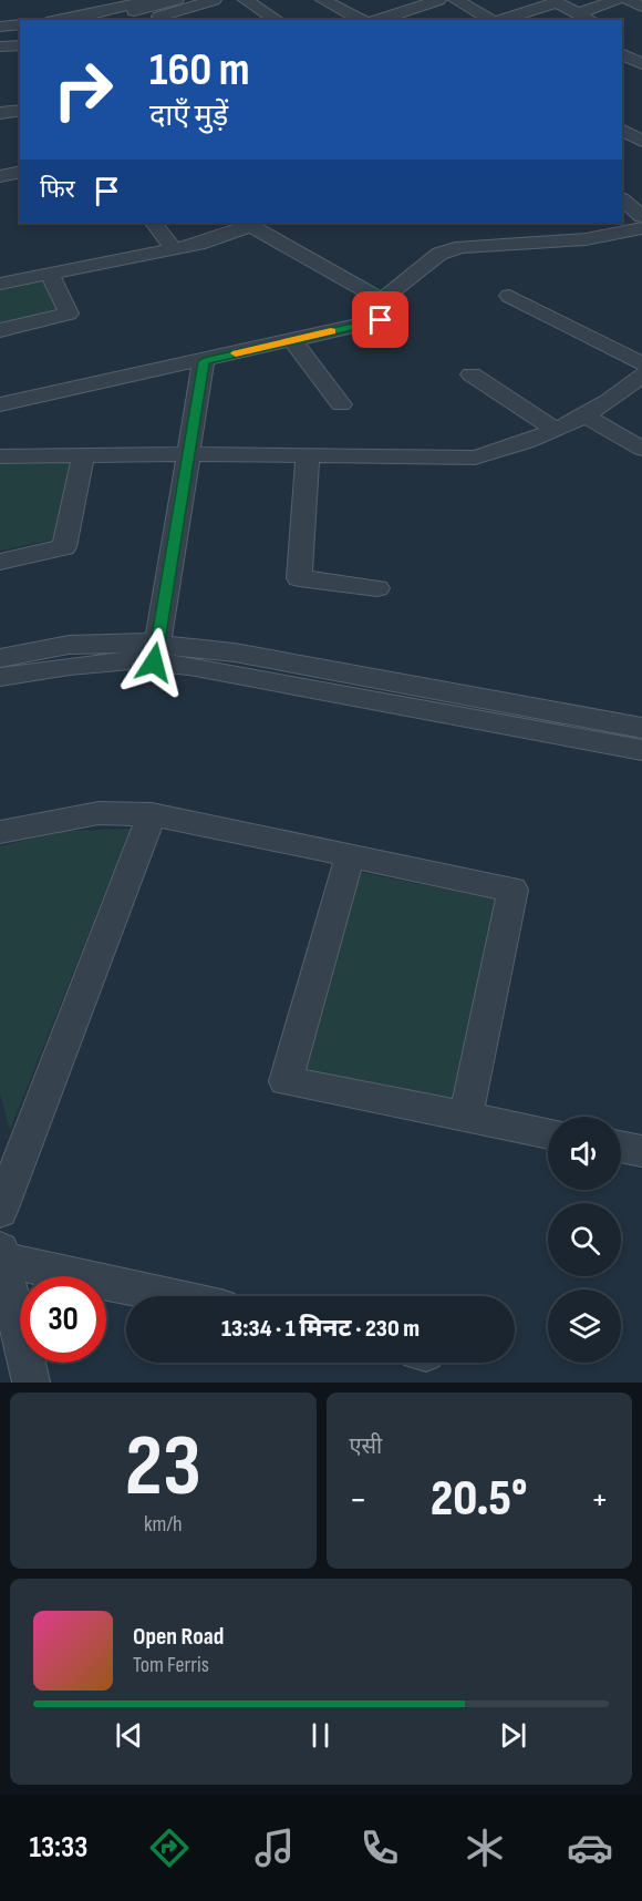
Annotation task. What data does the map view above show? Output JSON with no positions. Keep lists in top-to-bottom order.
{
  "page": {
    "turn": ["160 m", "दाएँ मुड़ें"],
    "then": "फिर",
    "limit": "30",
    "trip": "13:34 · 1 मिनट · 230 m",
    "tile": [
      ["23", "km/h"],
      "एसी"
    ],
    "heat": ["−", "20.5°", "+"],
    "song": ["Open Road", "Tom Ferris"],
    "tabs": "13:33"
  }
}
